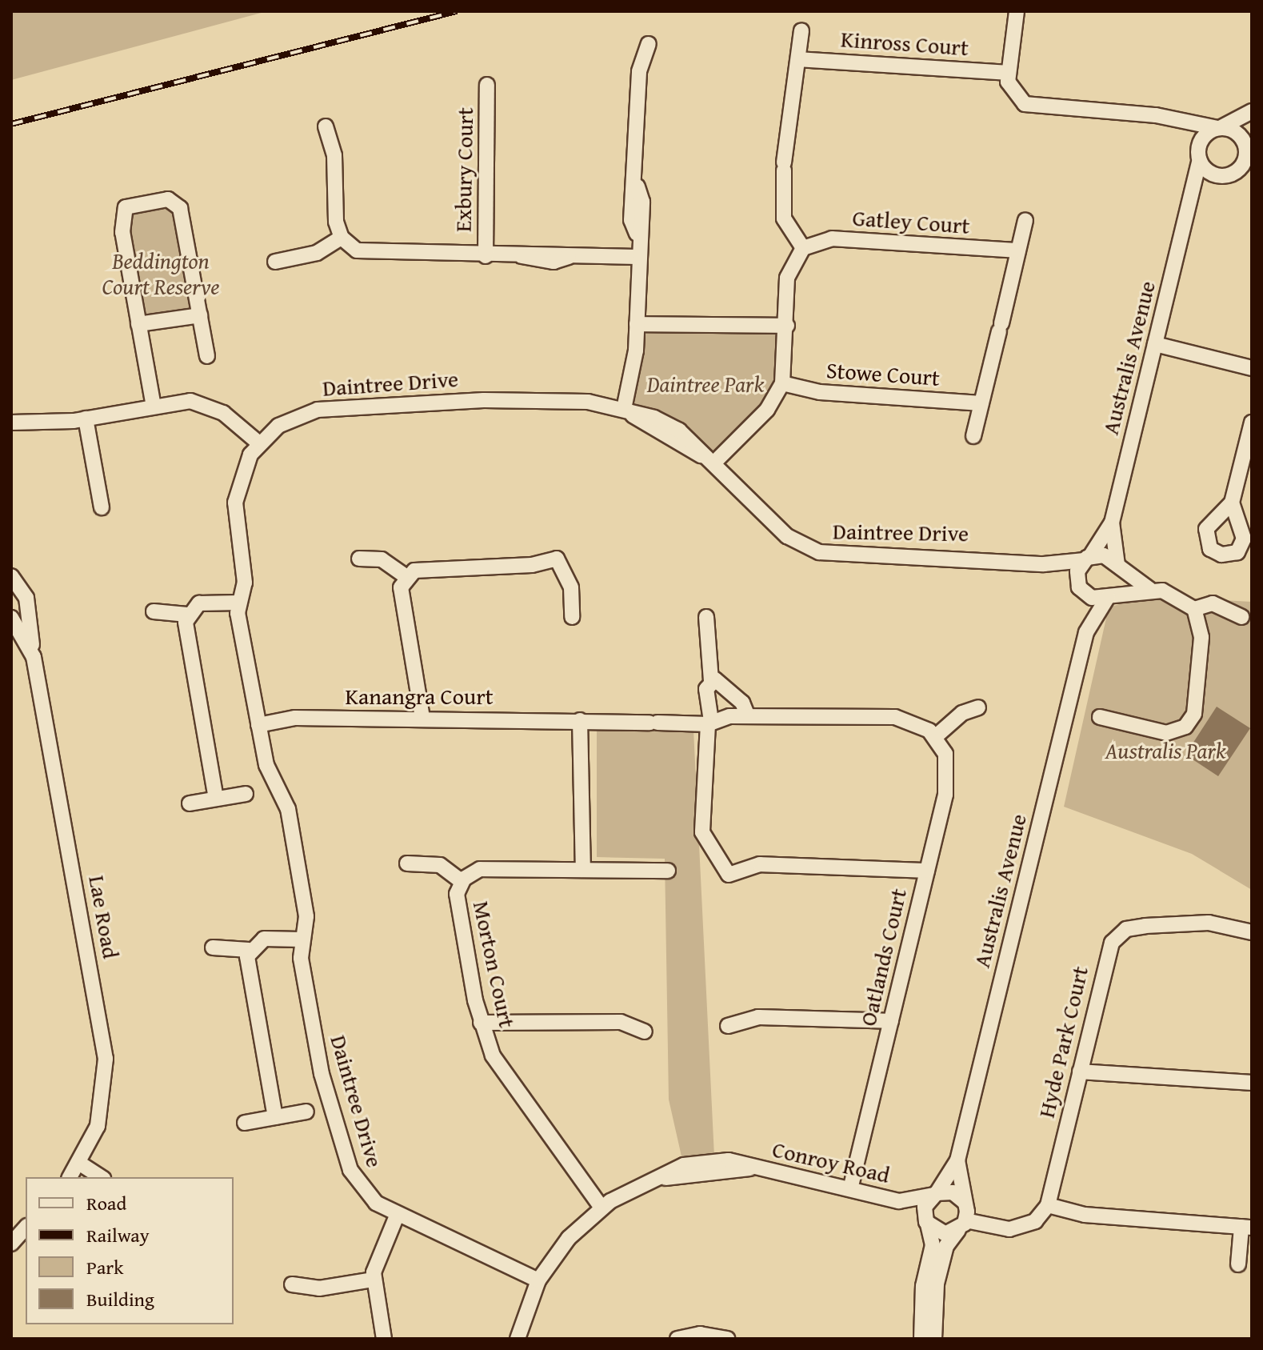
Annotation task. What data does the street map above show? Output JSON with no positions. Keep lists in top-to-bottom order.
{
  "streets": {
    "street": [
      "Kinross Court",
      "Exbury Court",
      "Gatley Court",
      "Australis Avenue",
      "Stowe Court",
      "Daintree Drive",
      "Kanangra Court",
      "Lae Road",
      "Oatlands Court",
      "Morton Court",
      "Hyde Park Court",
      "Conroy Road"
    ]
  },
  "crossings": [
    ["Australis Avenue", "Daintree Drive"],
    ["Australis Avenue", "Conroy Road"],
    ["Daintree Drive", "Kanangra Court"],
    ["Daintree Drive", "Conroy Road"],
    ["Oatlands Court", "Conroy Road"],
    ["Morton Court", "Conroy Road"]
  ],
  "parks": ["Beddington Court Reserve", "Daintree Park", "Australis Park"],
  "legend": [
    "Road",
    "Railway",
    "Park",
    "Building"
  ]
}
